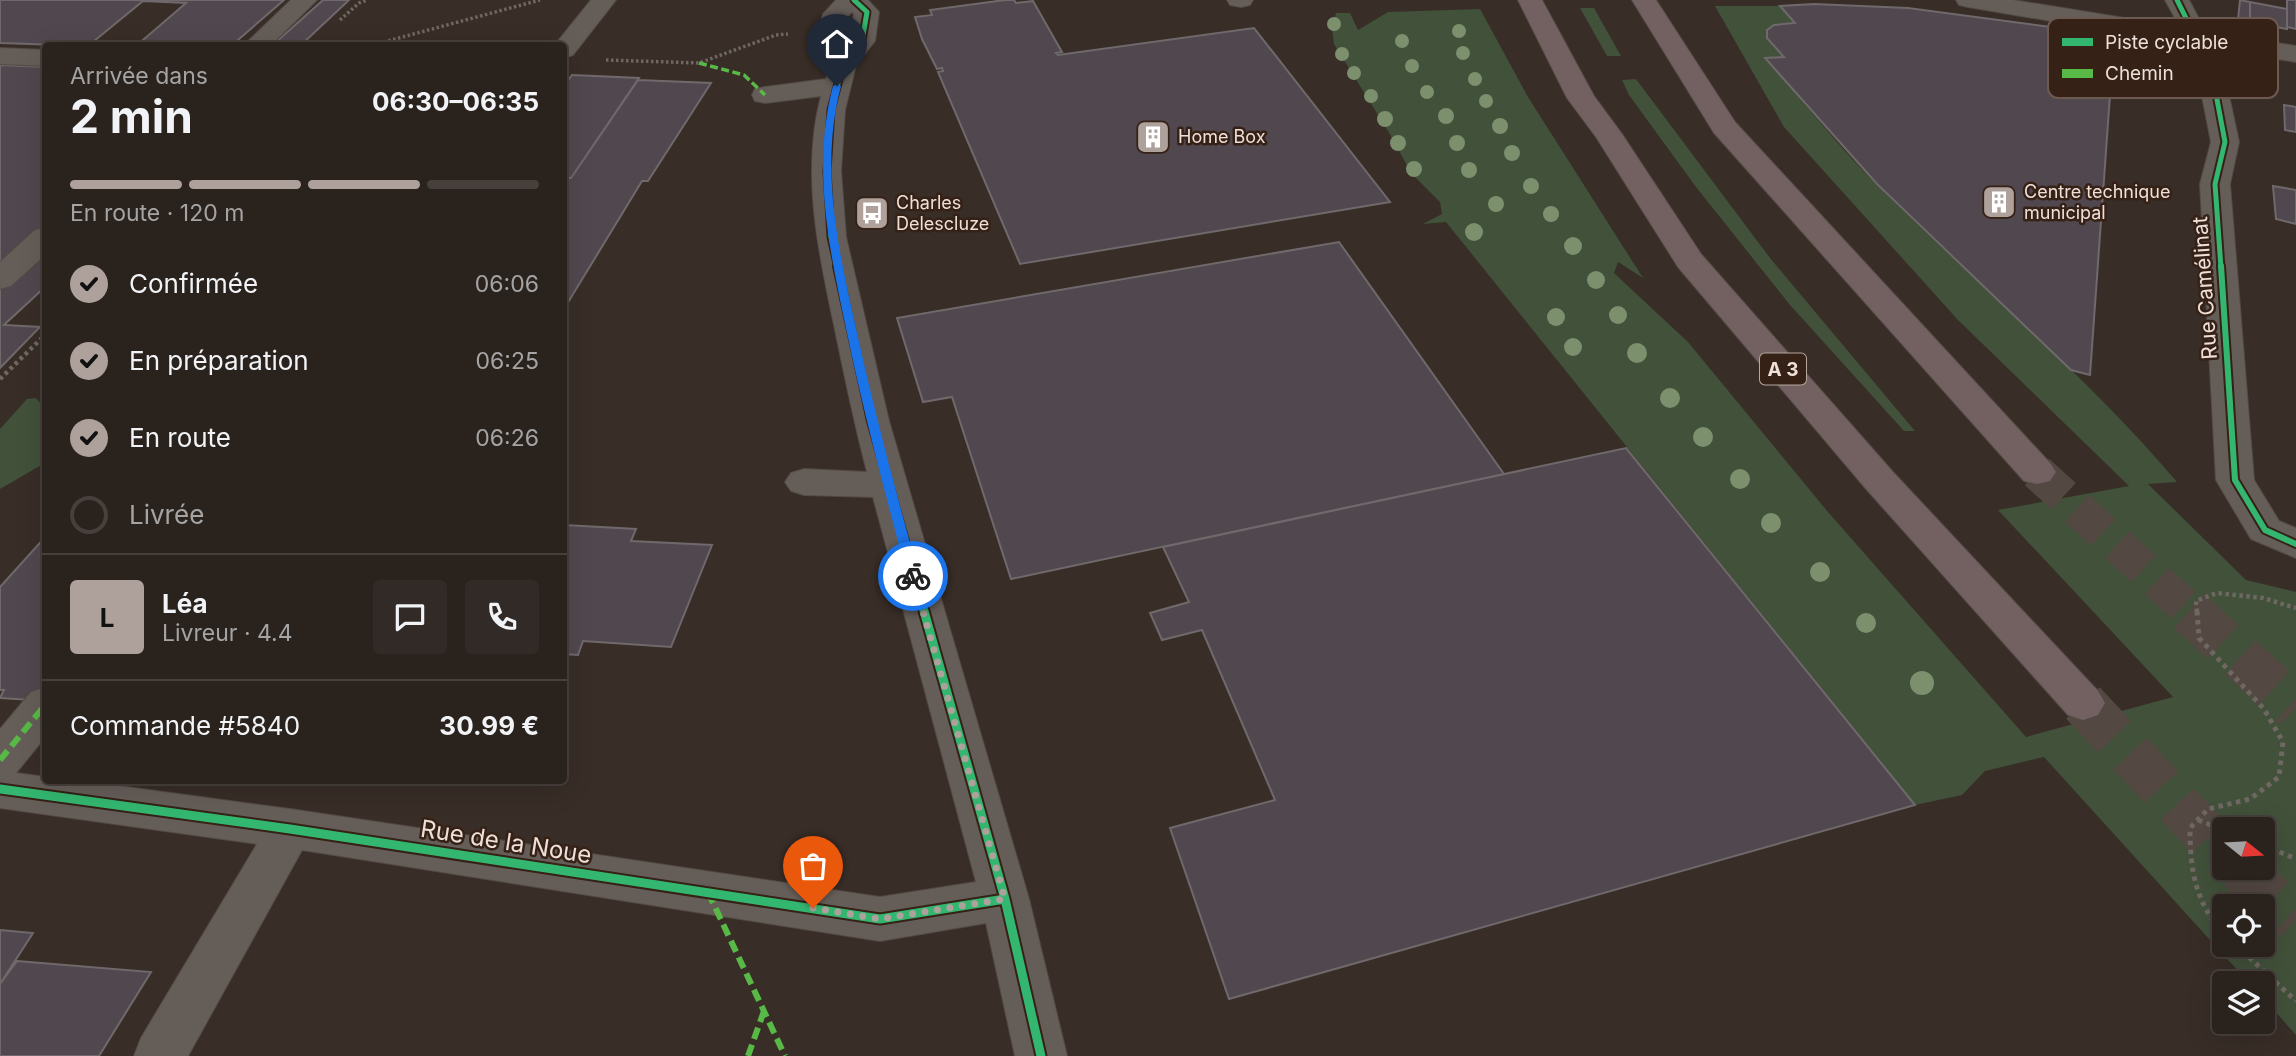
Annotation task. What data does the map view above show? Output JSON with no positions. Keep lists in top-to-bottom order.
{
  "streets": {
    "highway": ["A 3"],
    "street": ["Rue Camélinat", "Rue de la Noue"]
  },
  "places": {
    "building": ["Home Box", "Centre technique municipal"],
    "bus stop": ["Charles Delescluze"]
  },
  "legend": ["Piste cyclable", "Chemin"],
  "north": "right",
  "page": {
    "heading": ["2 min", "Arrivée dans", "06:30–06:35"],
    "panel": [
      "Léa",
      "Livreur · 4.4",
      "Commande #5840",
      "30.99 €"
    ],
    "bar": "En route · 120 m",
    "list": [
      ["Confirmée", "06:06"],
      ["En préparation", "06:25"],
      ["En route", "06:26"],
      "Livrée"
    ],
    "round": "L"
  }
}
